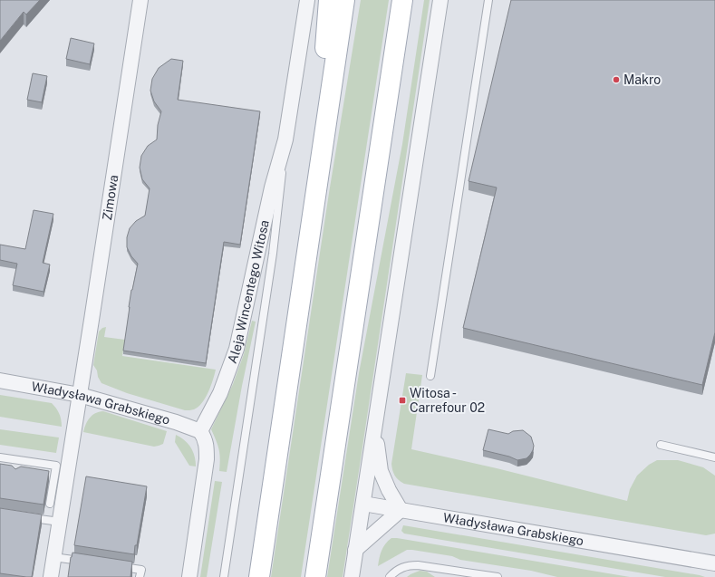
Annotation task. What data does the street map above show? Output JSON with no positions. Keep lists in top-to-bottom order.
{
  "streets": {
    "street": ["Zimowa", "Aleja Wincentego Witosa", "Władysława Grabskiego"]
  },
  "crossings": [
    ["Zimowa", "Władysława Grabskiego"],
    ["Aleja Wincentego Witosa", "Władysława Grabskiego"]
  ],
  "places": {
    "other": ["Makro"],
    "transit": ["Witosa - Carrefour 02"]
  }
}
